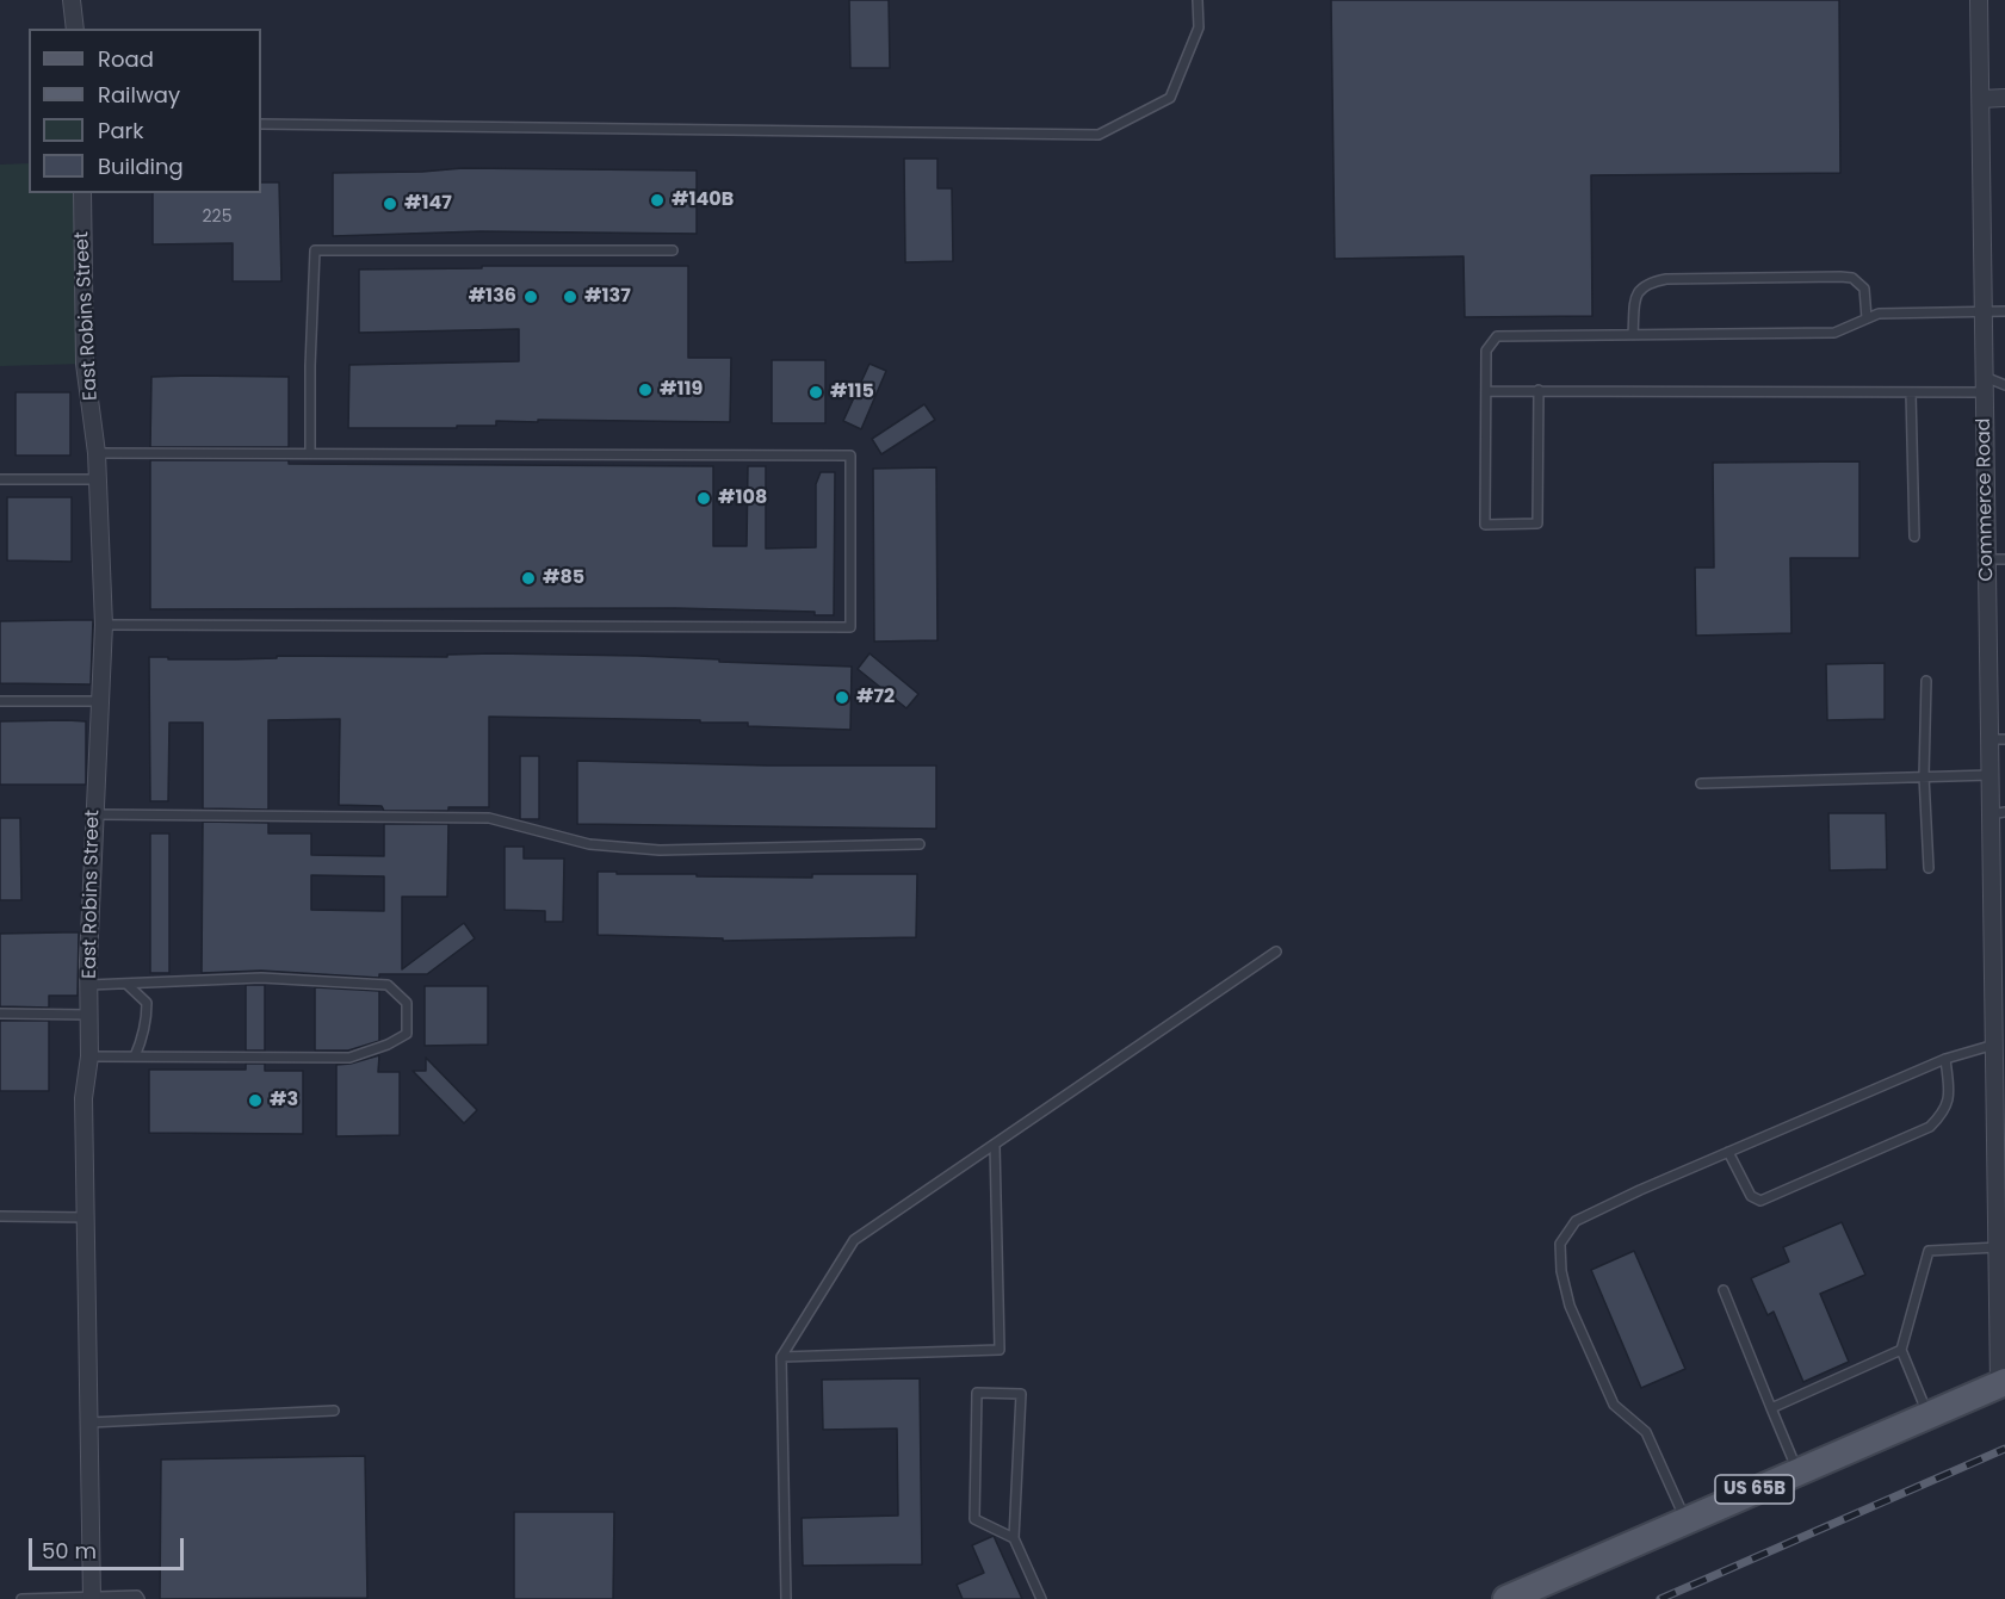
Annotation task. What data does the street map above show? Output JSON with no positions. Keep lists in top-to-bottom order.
{
  "streets": {
    "main road": ["US 65B"],
    "street": ["East Robins Street", "Commerce Road"]
  },
  "crossings": [
    ["Commerce Road", "US 65B"]
  ],
  "places": [
    "#140B",
    "#147",
    "#136",
    "#137",
    "#119",
    "#115",
    "#108",
    "#85",
    "#72",
    "#3"
  ],
  "house_numbers": ["225"],
  "legend": [
    "Road",
    "Railway",
    "Park",
    "Building"
  ],
  "scale_bar": "50 m"
}
